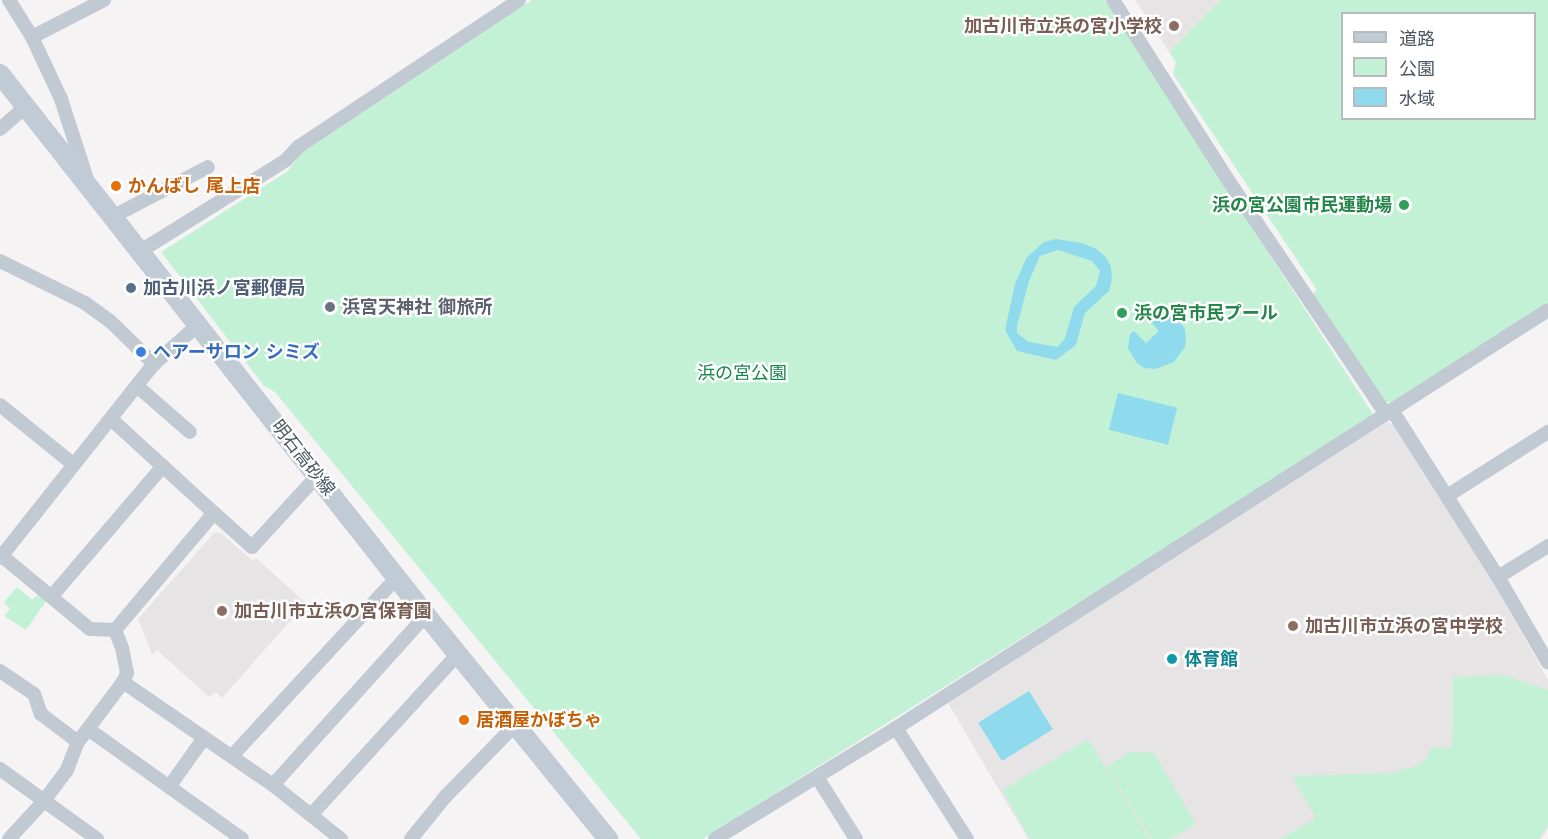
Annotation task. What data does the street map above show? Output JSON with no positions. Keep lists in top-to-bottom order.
{
  "streets": {
    "main road": ["明石高砂線"]
  },
  "parks": ["浜の宮公園"],
  "places": [
    "加古川市立浜の宮小学校",
    "かんばし 尾上店",
    "浜の宮公園市民運動場",
    "加古川浜ノ宮郵便局",
    "浜宮天神社 御旅所",
    "浜の宮市民プール",
    "ヘアーサロン シミズ",
    "加古川市立浜の宮保育園",
    "加古川市立浜の宮中学校",
    "体育館",
    "居酒屋かぼちゃ"
  ],
  "legend": ["道路", "公園", "水域"]
}
